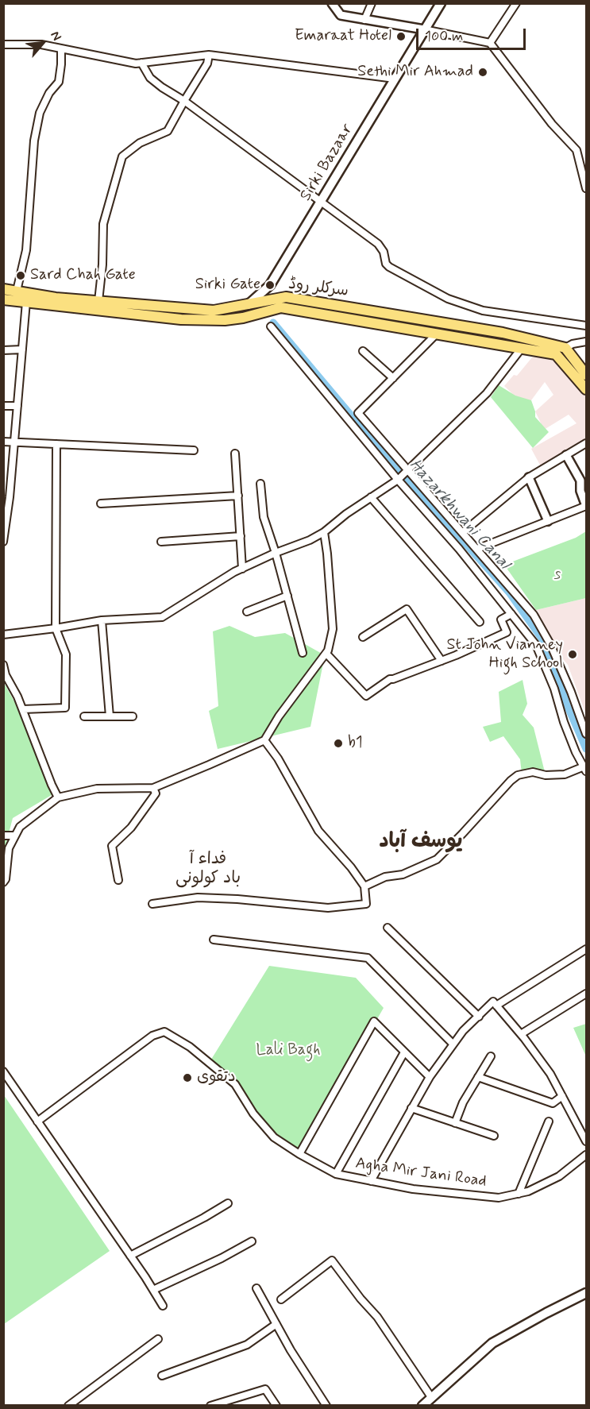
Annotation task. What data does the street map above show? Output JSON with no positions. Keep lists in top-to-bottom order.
{
  "streets": {
    "main road": ["Sirki Bazaar", "سرکلر روڈ"],
    "street": ["Agha Mir Jani Road"]
  },
  "crossings": [
    ["Sirki Bazaar", "سرکلر روڈ"]
  ],
  "districts": ["یوسف آباد", "فداء آ باد کولونی"],
  "water": ["Hazarkhwani Canal"],
  "parks": ["s", "Lali Bagh"],
  "places": [
    "Emaraat Hotel",
    "Sethi Mir Ahmad",
    "Sard Chah Gate",
    "Sirki Gate",
    "St John Vianney High School",
    "b1",
    "دتقوى"
  ],
  "scale_bar": "100 m",
  "north": "top right"
}
